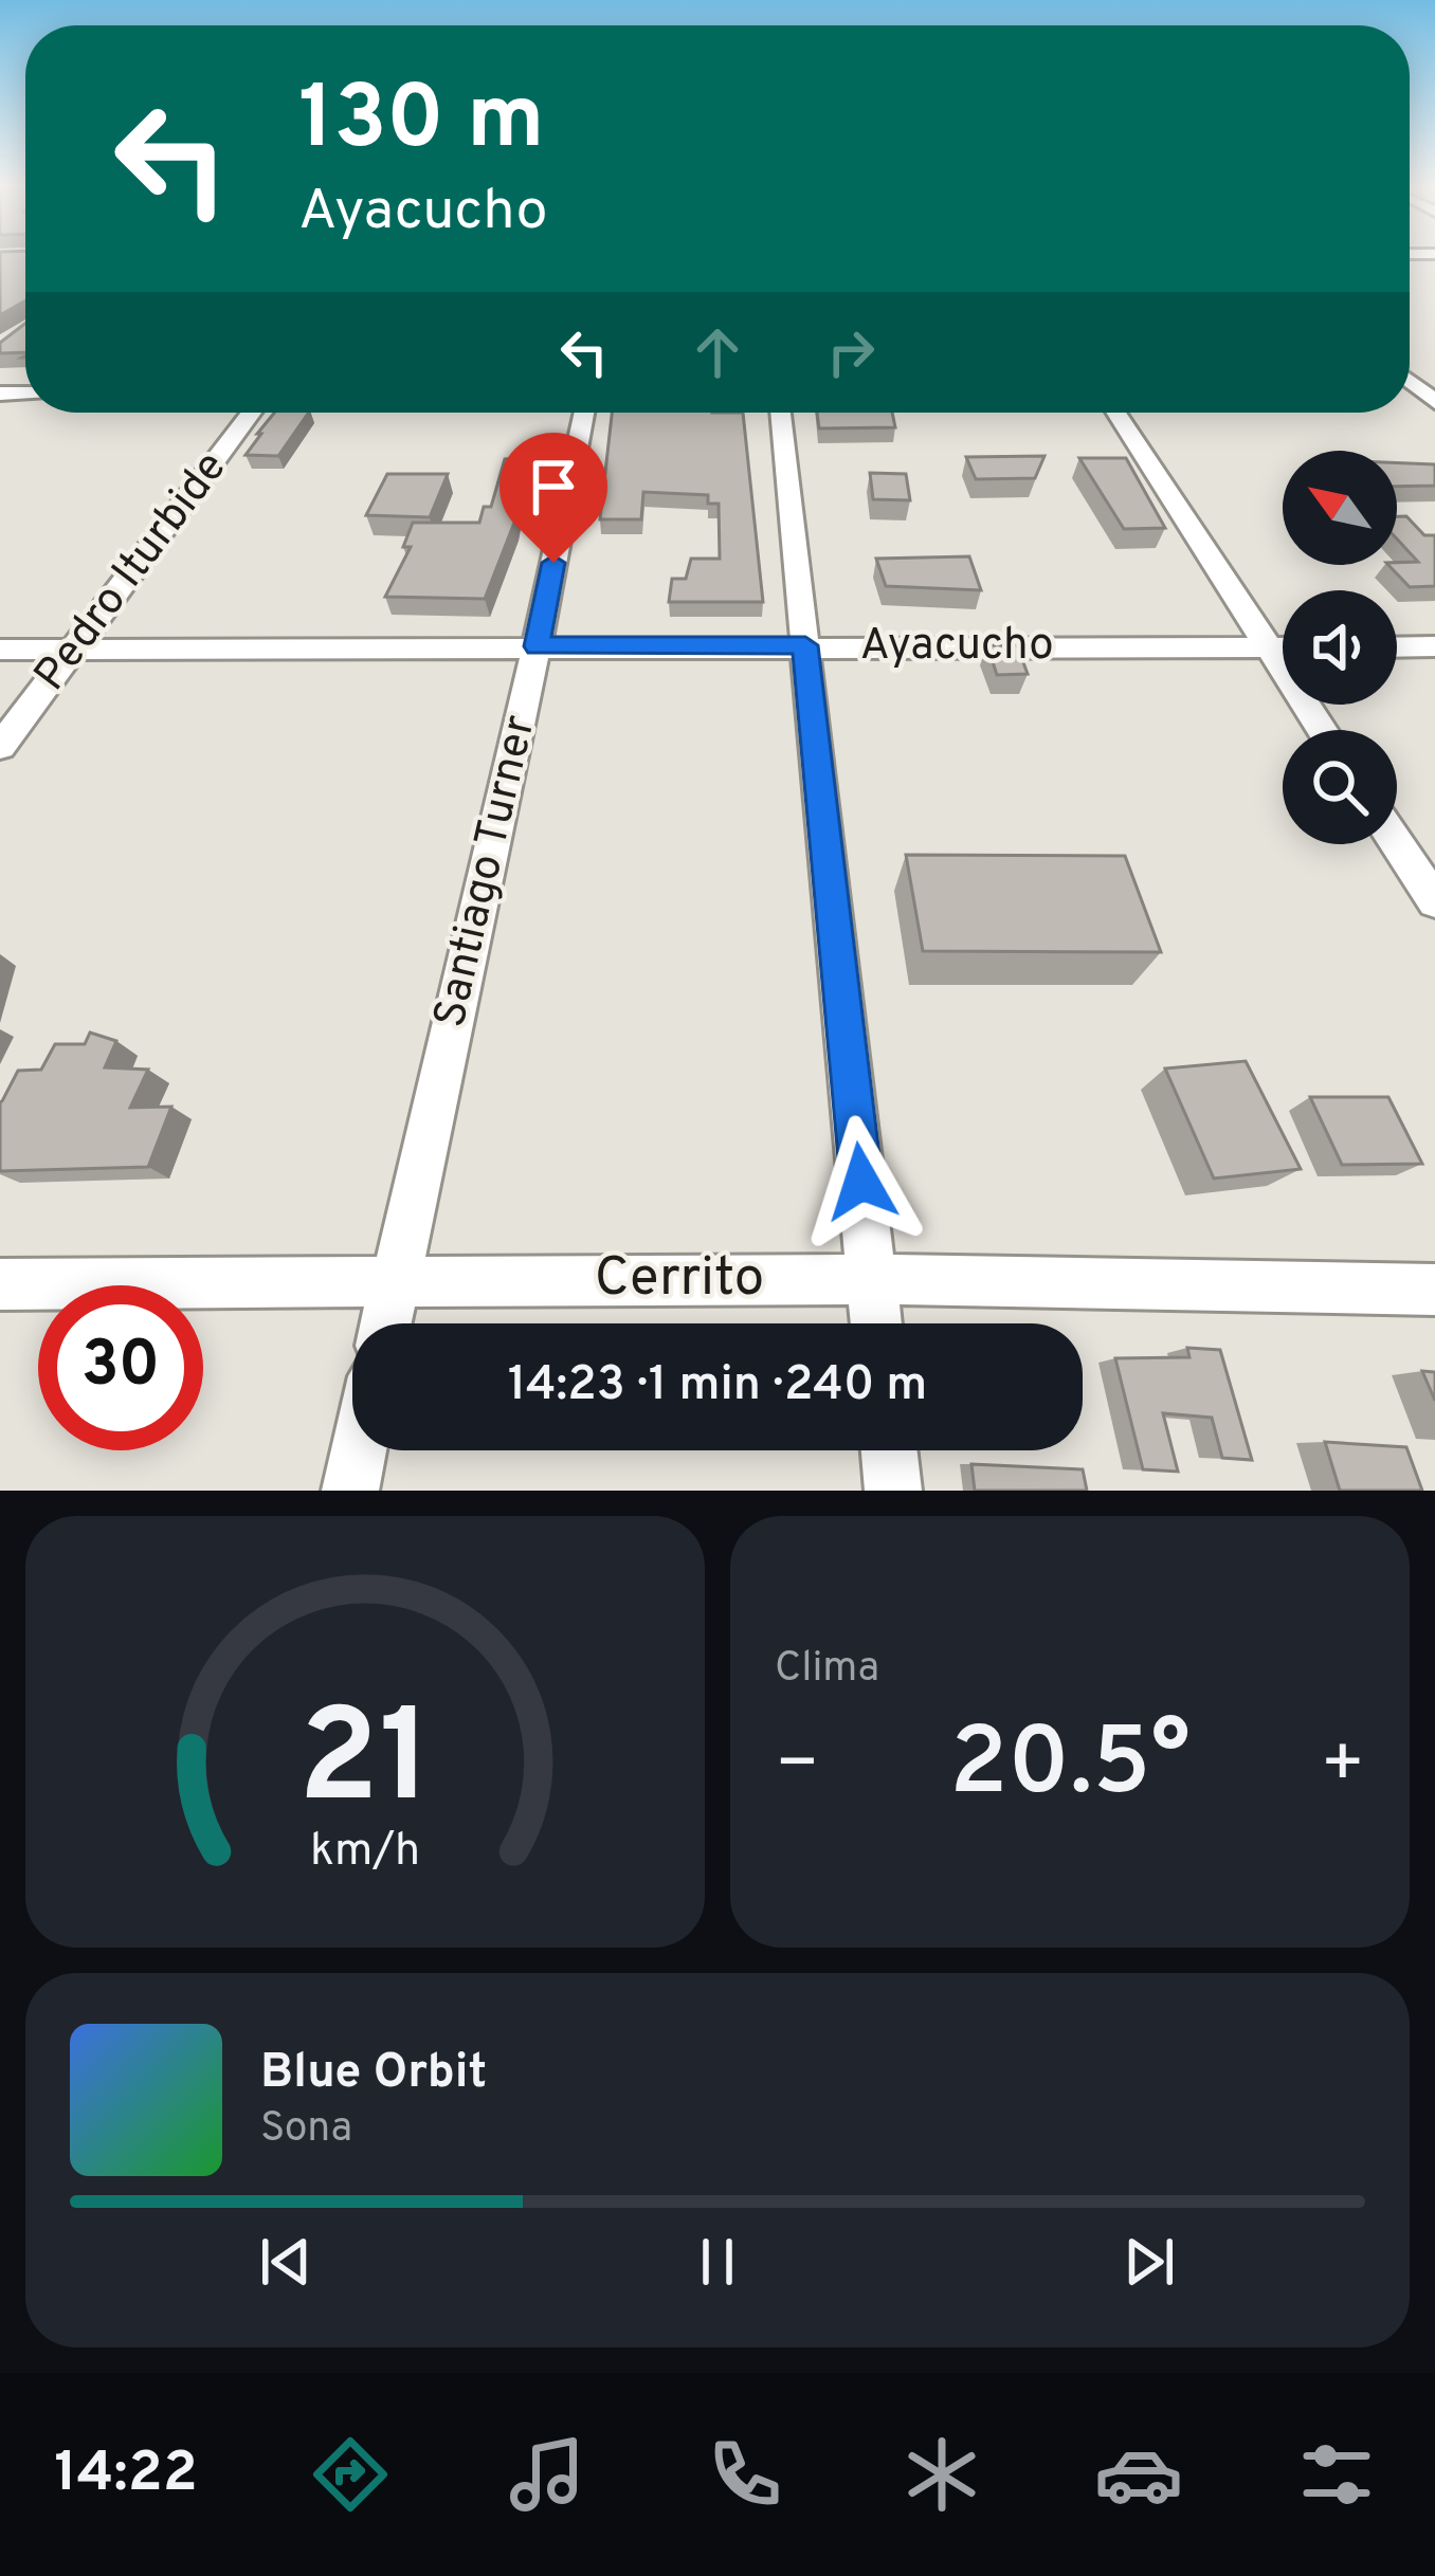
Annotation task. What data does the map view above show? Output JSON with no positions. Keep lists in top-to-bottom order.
{
  "streets": {
    "street": [
      "Pedro Iturbide",
      "Ayacucho",
      "Santiago Turner",
      "Cerrito"
    ]
  },
  "crossings": [
    ["Pedro Iturbide", "Ayacucho"],
    ["Ayacucho", "Santiago Turner"],
    ["Santiago Turner", "Cerrito"]
  ],
  "north": "top left",
  "page": {
    "turn": ["130 m", "Ayacucho"],
    "limit": "30",
    "trip": "14:23 · 1 min · 240 m",
    "tile": "Clima",
    "heat": ["−", "20.5°", "+"],
    "song": ["Blue Orbit", "Sona"],
    "tabs": "14:22",
    "gauge": ["21", "km/h"]
  }
}
